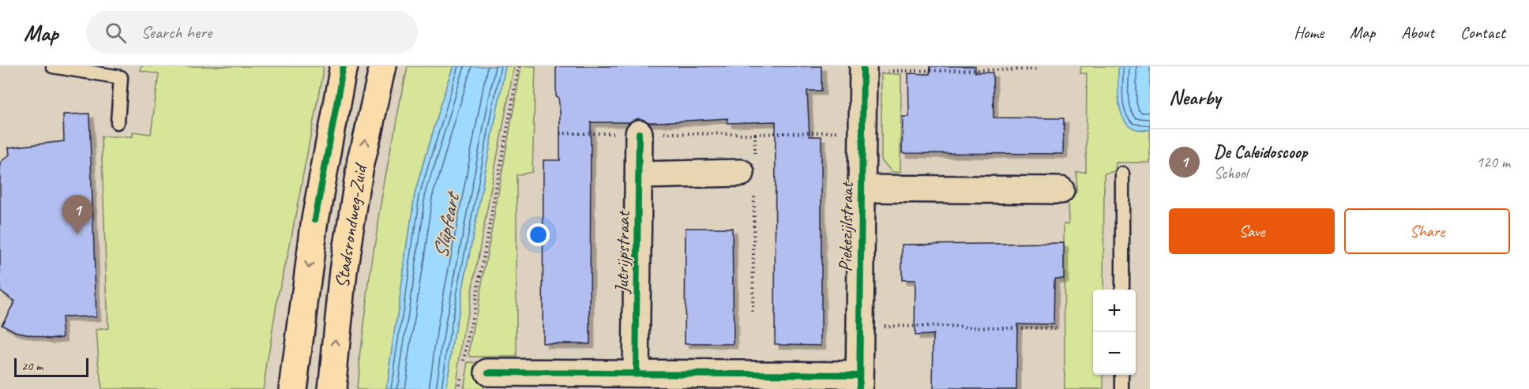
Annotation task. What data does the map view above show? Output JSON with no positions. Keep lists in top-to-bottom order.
{
  "streets": {
    "highway": ["Stadsrondweg-Zuid"],
    "street": ["Piekezijlstraat", "Jutrijpstraat"]
  },
  "water": ["Slûpfeart"],
  "scale_bar": "20 m",
  "page": {
    "header": "Map",
    "search": "Search here",
    "nav": [
      "Home",
      "Map",
      "About",
      "Contact"
    ],
    "heading": "Nearby",
    "list": [
      {
        "mark": "1",
        "name": "De Caleidoscoop",
        "note": "School",
        "value": "120 m"
      }
    ],
    "buttons": ["Save", "Share"],
    "pins": "1",
    "map_buttons": ["+", "−"],
    "scale": "20 m"
  }
}
